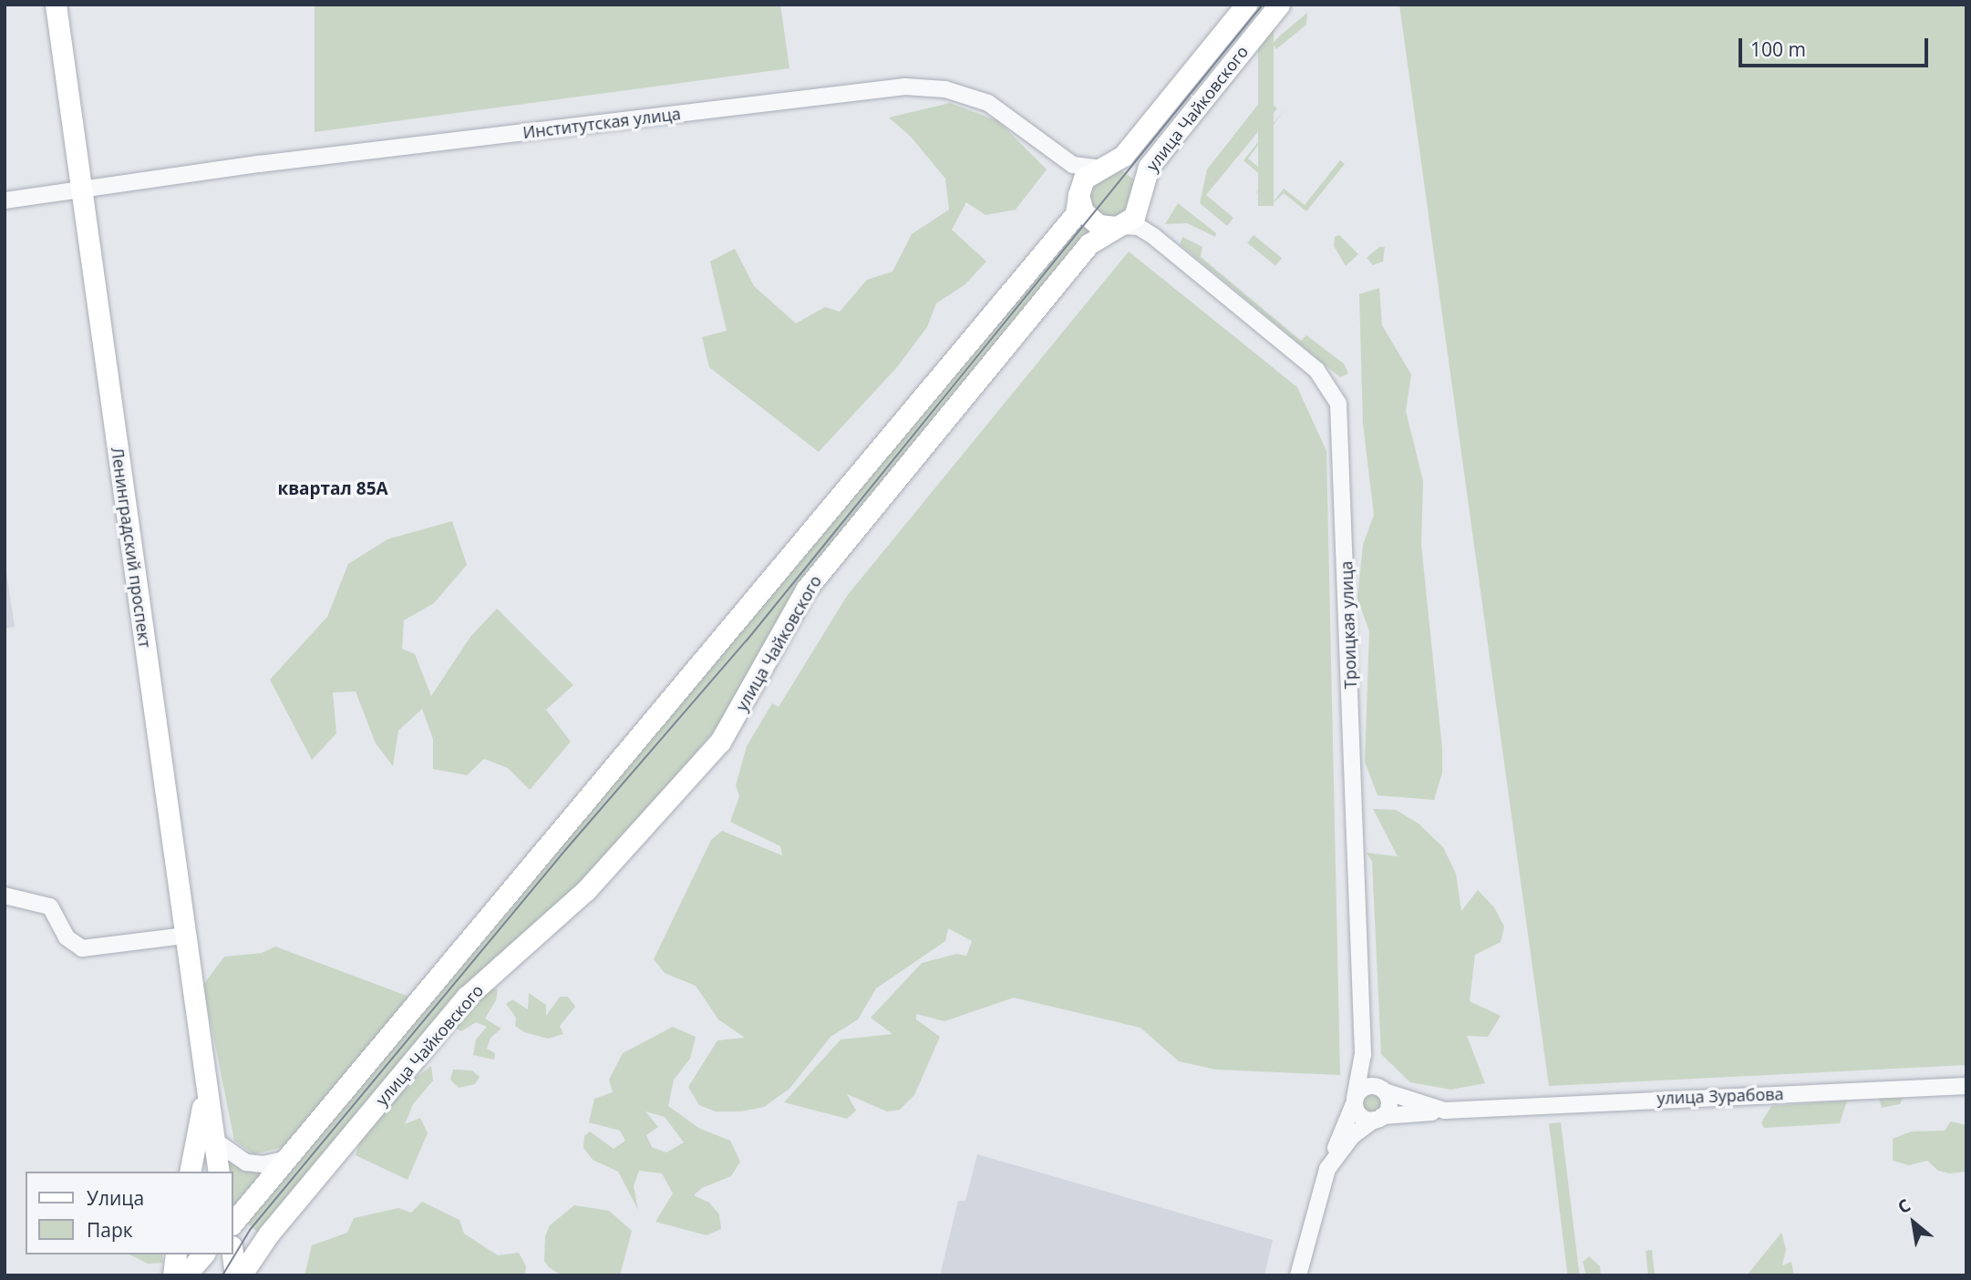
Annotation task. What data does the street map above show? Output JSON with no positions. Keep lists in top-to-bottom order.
{
  "streets": {
    "main road": ["улица Чайковского", "Ленинградский проспект"],
    "street": ["Институтская улица", "Троицкая улица", "улица Зурабова"]
  },
  "crossings": [
    ["улица Чайковского", "Институтская улица"],
    ["Институтская улица", "Ленинградский проспект"]
  ],
  "districts": ["квартал 85А"],
  "legend": ["Улица", "Парк"],
  "scale_bar": "100 m",
  "north": "top left"
}
